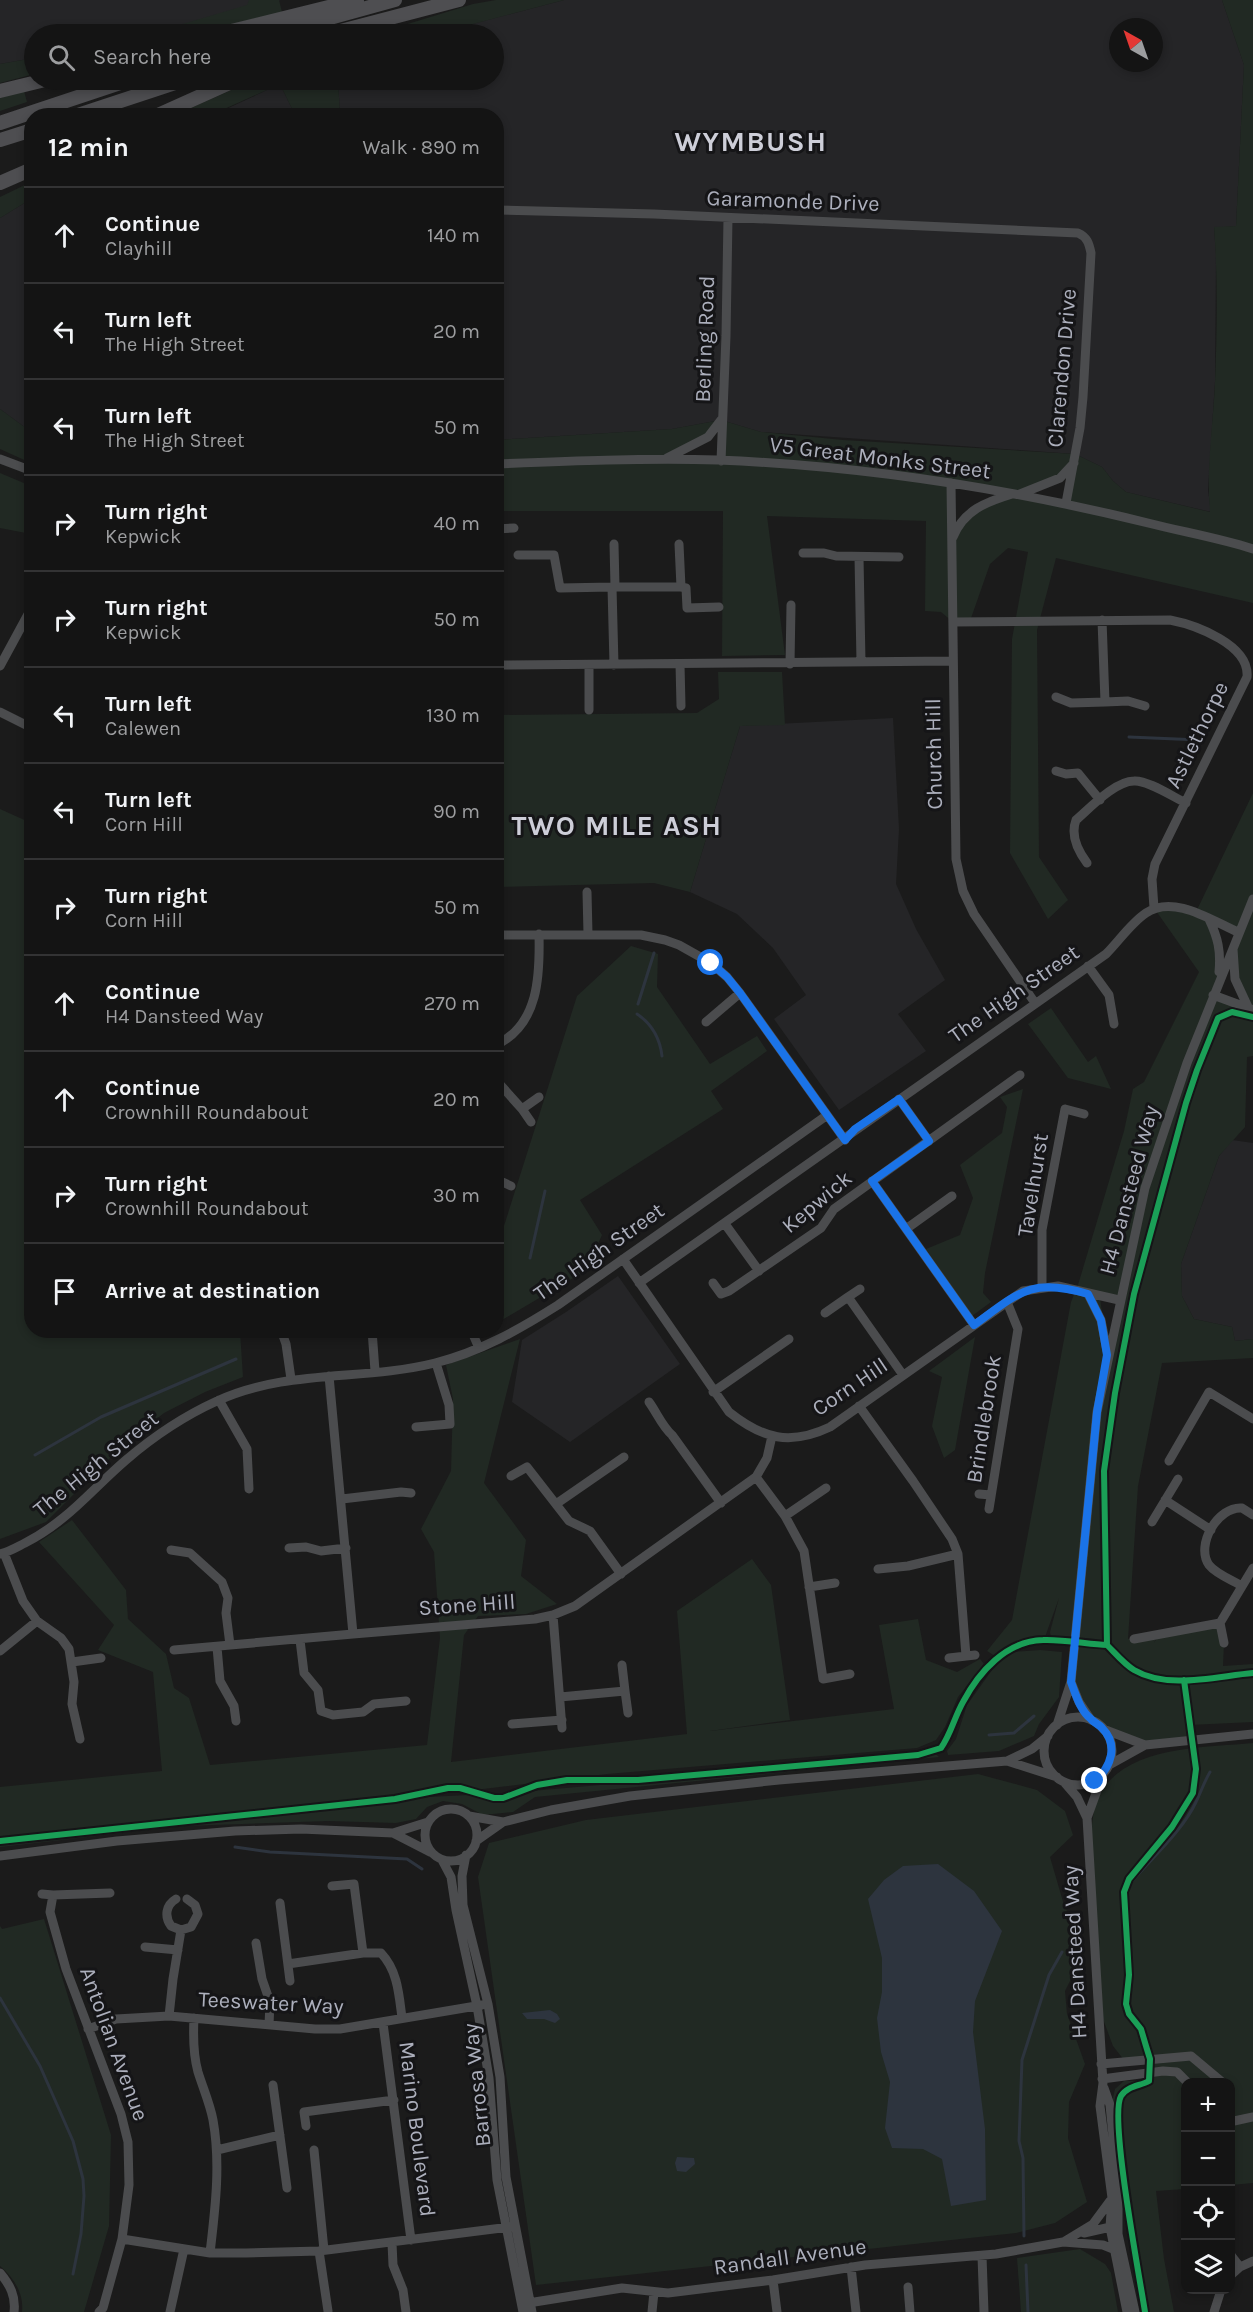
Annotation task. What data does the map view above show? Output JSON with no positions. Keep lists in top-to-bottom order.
{
  "streets": {
    "street": [
      "Garamonde Drive",
      "Berling Road",
      "Clarendon Drive",
      "V5 Great Monks Street",
      "Astlethorpe",
      "Church Hill",
      "The High Street",
      "Tavelhurst",
      "H4 Dansteed Way",
      "Kepwick",
      "Corn Hill",
      "Brindlebrook",
      "Stone Hill",
      "Teeswater Way",
      "Antolian Avenue",
      "Barrosa Way",
      "Marino Boulevard",
      "Randall Avenue"
    ]
  },
  "crossings": [
    ["Garamonde Drive", "Berling Road"],
    ["Garamonde Drive", "Clarendon Drive"],
    ["Berling Road", "V5 Great Monks Street"],
    ["Clarendon Drive", "V5 Great Monks Street"],
    ["Clarendon Drive", "Church Hill"],
    ["V5 Great Monks Street", "Church Hill"],
    ["Astlethorpe", "Church Hill"],
    ["Astlethorpe", "The High Street"],
    ["Church Hill", "The High Street"],
    ["The High Street", "Corn Hill"],
    ["Tavelhurst", "Corn Hill"],
    ["H4 Dansteed Way", "Corn Hill"],
    ["H4 Dansteed Way", "Randall Avenue"],
    ["Corn Hill", "Brindlebrook"],
    ["Corn Hill", "Stone Hill"],
    ["Teeswater Way", "Antolian Avenue"],
    ["Teeswater Way", "Barrosa Way"],
    ["Teeswater Way", "Marino Boulevard"],
    ["Barrosa Way", "Randall Avenue"]
  ],
  "districts": ["WYMBUSH", "TWO MILE ASH"],
  "north": "top left",
  "page": {
    "search": "Search here",
    "heading": ["12 min", "Walk · 890 m"],
    "list": [
      ["Continue", "Clayhill", "140 m"],
      ["Turn left", "The High Street", "20 m"],
      ["Turn left", "The High Street", "50 m"],
      ["Turn right", "Kepwick", "40 m"],
      ["Turn right", "Kepwick", "50 m"],
      ["Turn left", "Calewen", "130 m"],
      ["Turn left", "Corn Hill", "90 m"],
      ["Turn right", "Corn Hill", "50 m"],
      ["Continue", "H4 Dansteed Way", "270 m"],
      ["Continue", "Crownhill Roundabout", "20 m"],
      ["Turn right", "Crownhill Roundabout", "30 m"],
      "Arrive at destination"
    ],
    "map_buttons": ["+", "−"]
  }
}
